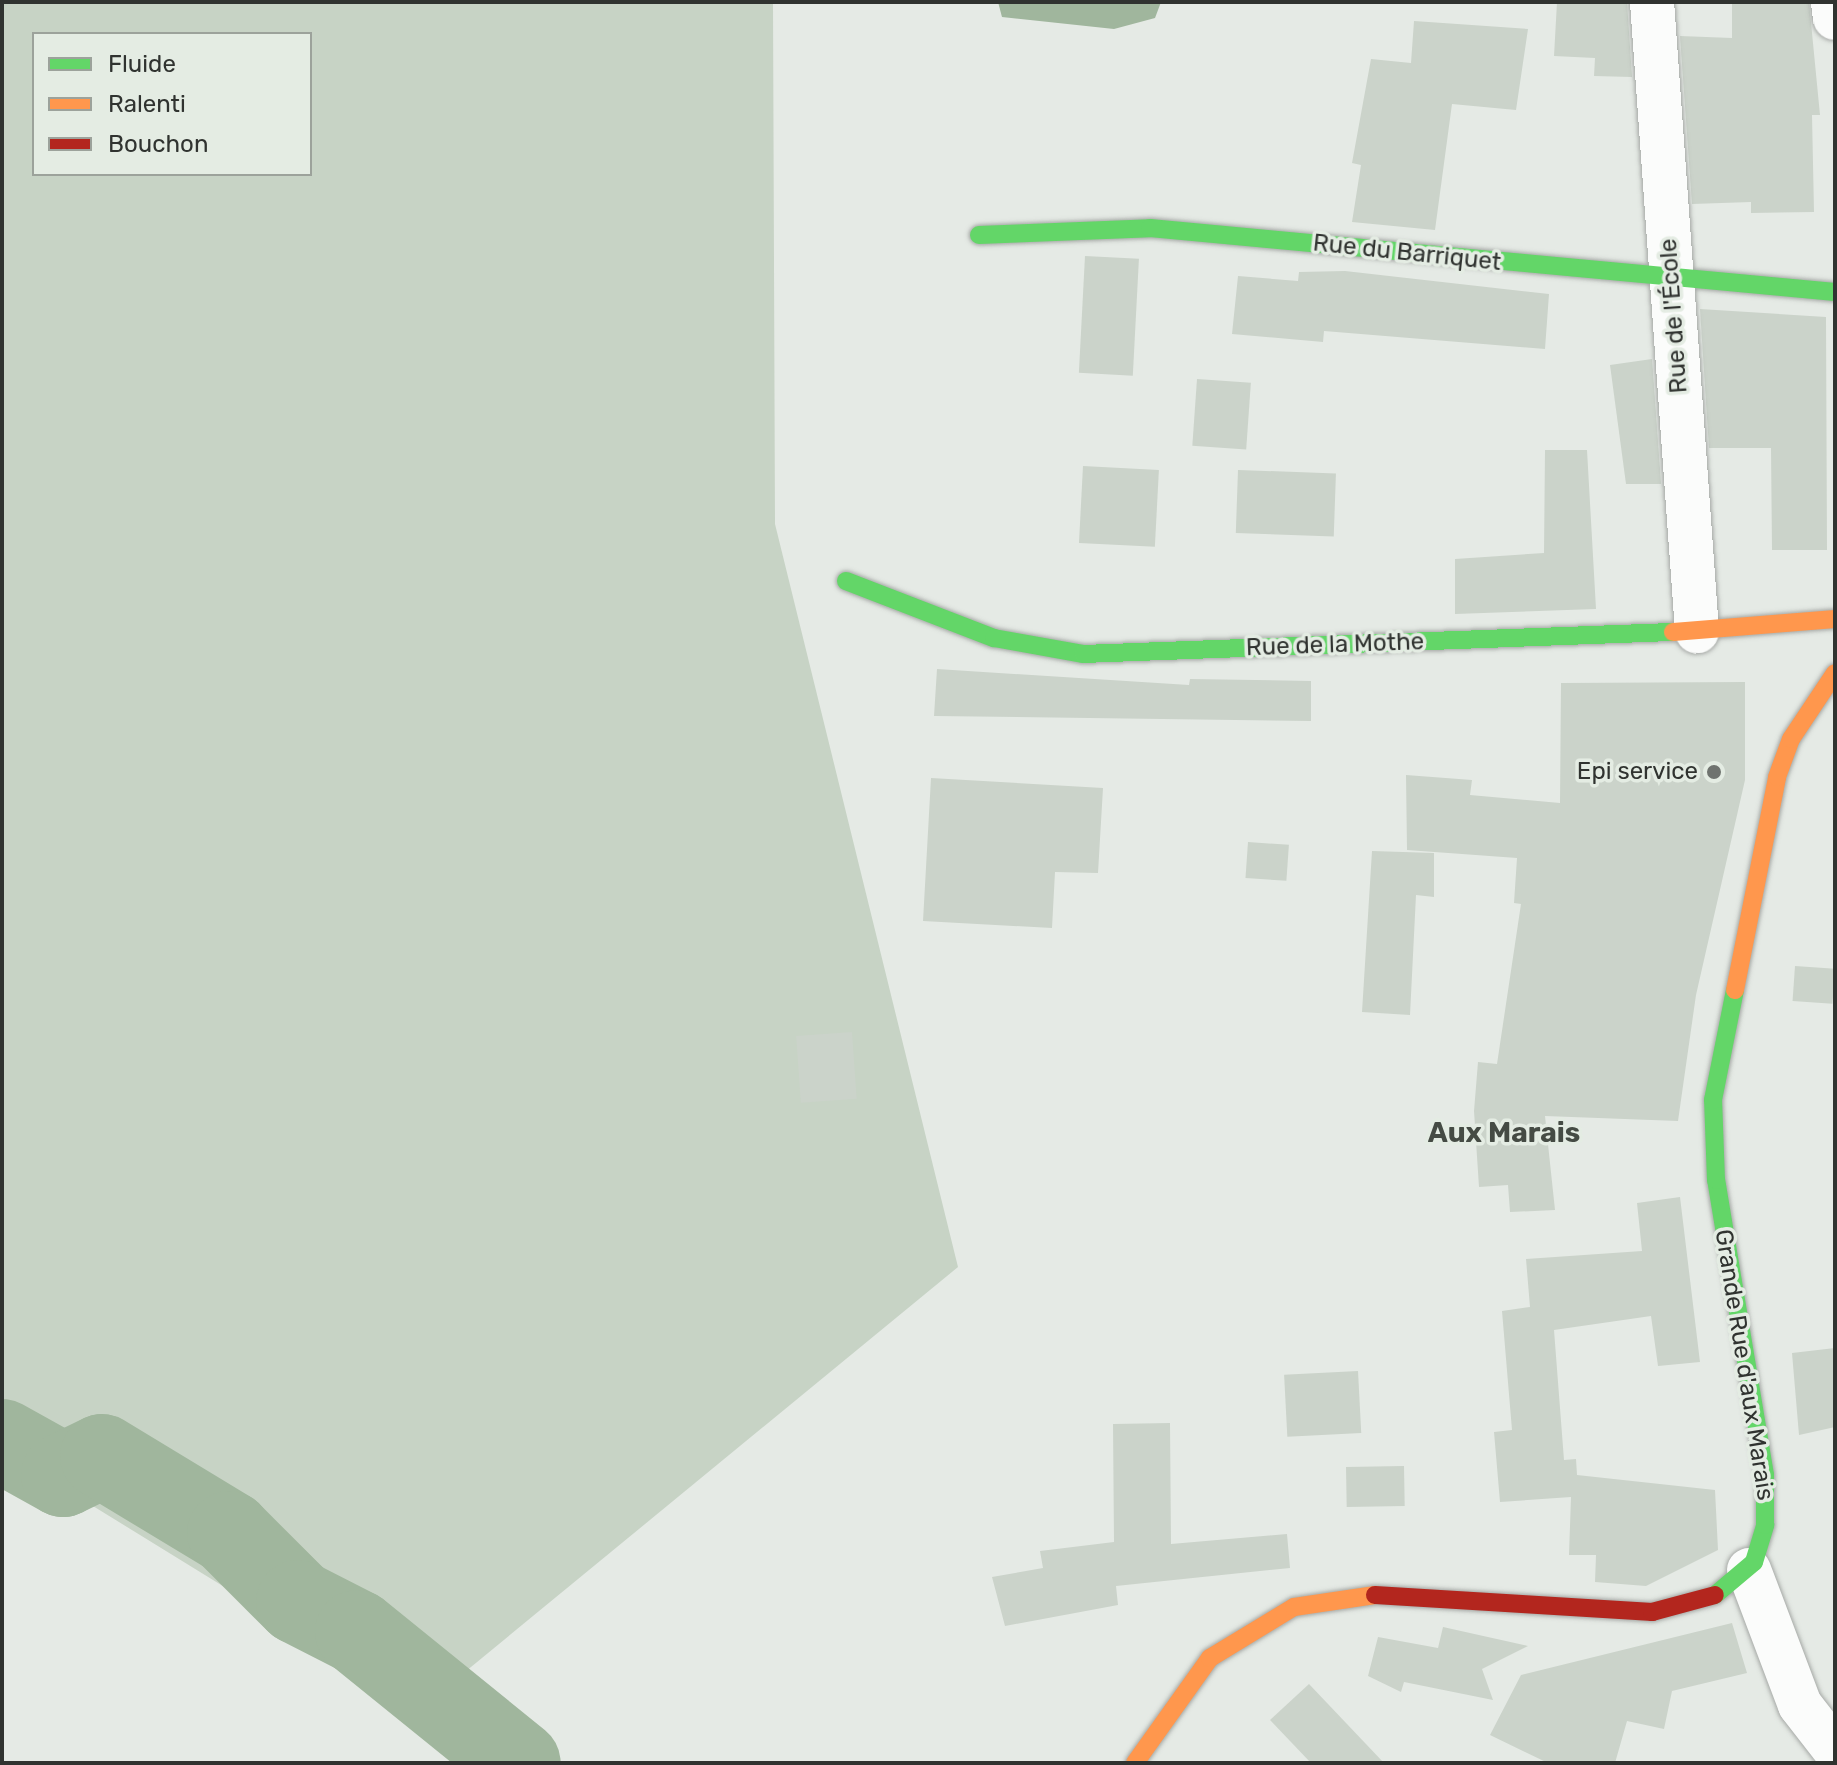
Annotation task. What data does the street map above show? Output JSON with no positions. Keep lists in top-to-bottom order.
{
  "streets": {
    "street": [
      "Rue du Barriquet",
      "Rue de l'École",
      "Rue de la Mothe",
      "Grande Rue d'aux Marais"
    ]
  },
  "crossings": [
    ["Rue du Barriquet", "Rue de l'École"],
    ["Rue de l'École", "Rue de la Mothe"]
  ],
  "districts": ["Aux Marais"],
  "places": ["Epi service"],
  "legend": ["Fluide", "Ralenti", "Bouchon"]
}
